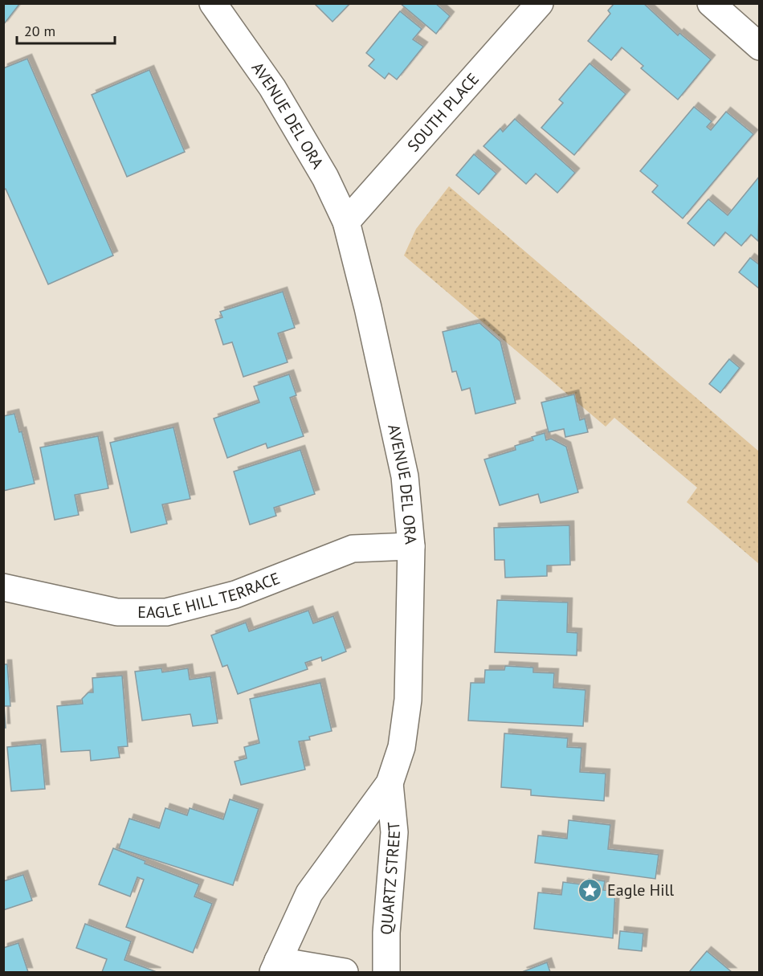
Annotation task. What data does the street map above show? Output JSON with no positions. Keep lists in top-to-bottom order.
{
  "streets": {
    "street": [
      "SOUTH PLACE",
      "AVENUE DEL ORA",
      "EAGLE HILL TERRACE",
      "QUARTZ STREET"
    ]
  },
  "crossings": [
    ["SOUTH PLACE", "AVENUE DEL ORA"],
    ["AVENUE DEL ORA", "EAGLE HILL TERRACE"],
    ["AVENUE DEL ORA", "QUARTZ STREET"]
  ],
  "places": {
    "place": ["Eagle Hill"]
  },
  "scale_bar": "20 m"
}
